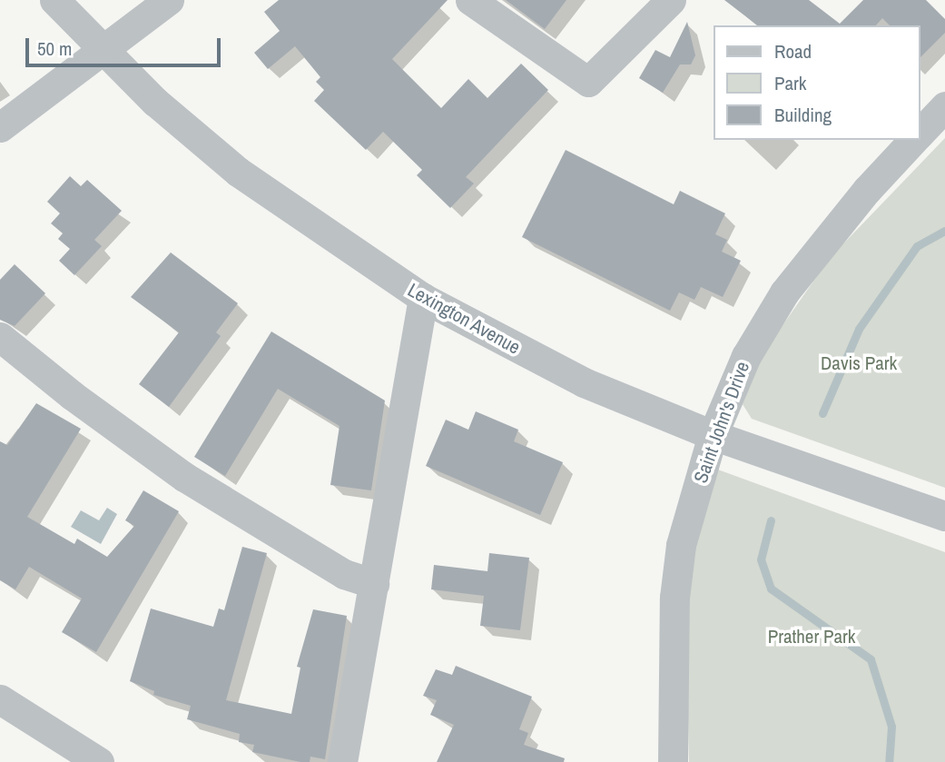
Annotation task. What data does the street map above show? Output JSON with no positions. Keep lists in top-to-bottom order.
{
  "streets": {
    "street": ["Lexington Avenue", "Saint John's Drive"]
  },
  "crossings": [
    ["Lexington Avenue", "Saint John's Drive"]
  ],
  "parks": ["Davis Park", "Prather Park"],
  "legend": ["Road", "Park", "Building"],
  "scale_bar": "50 m"
}
